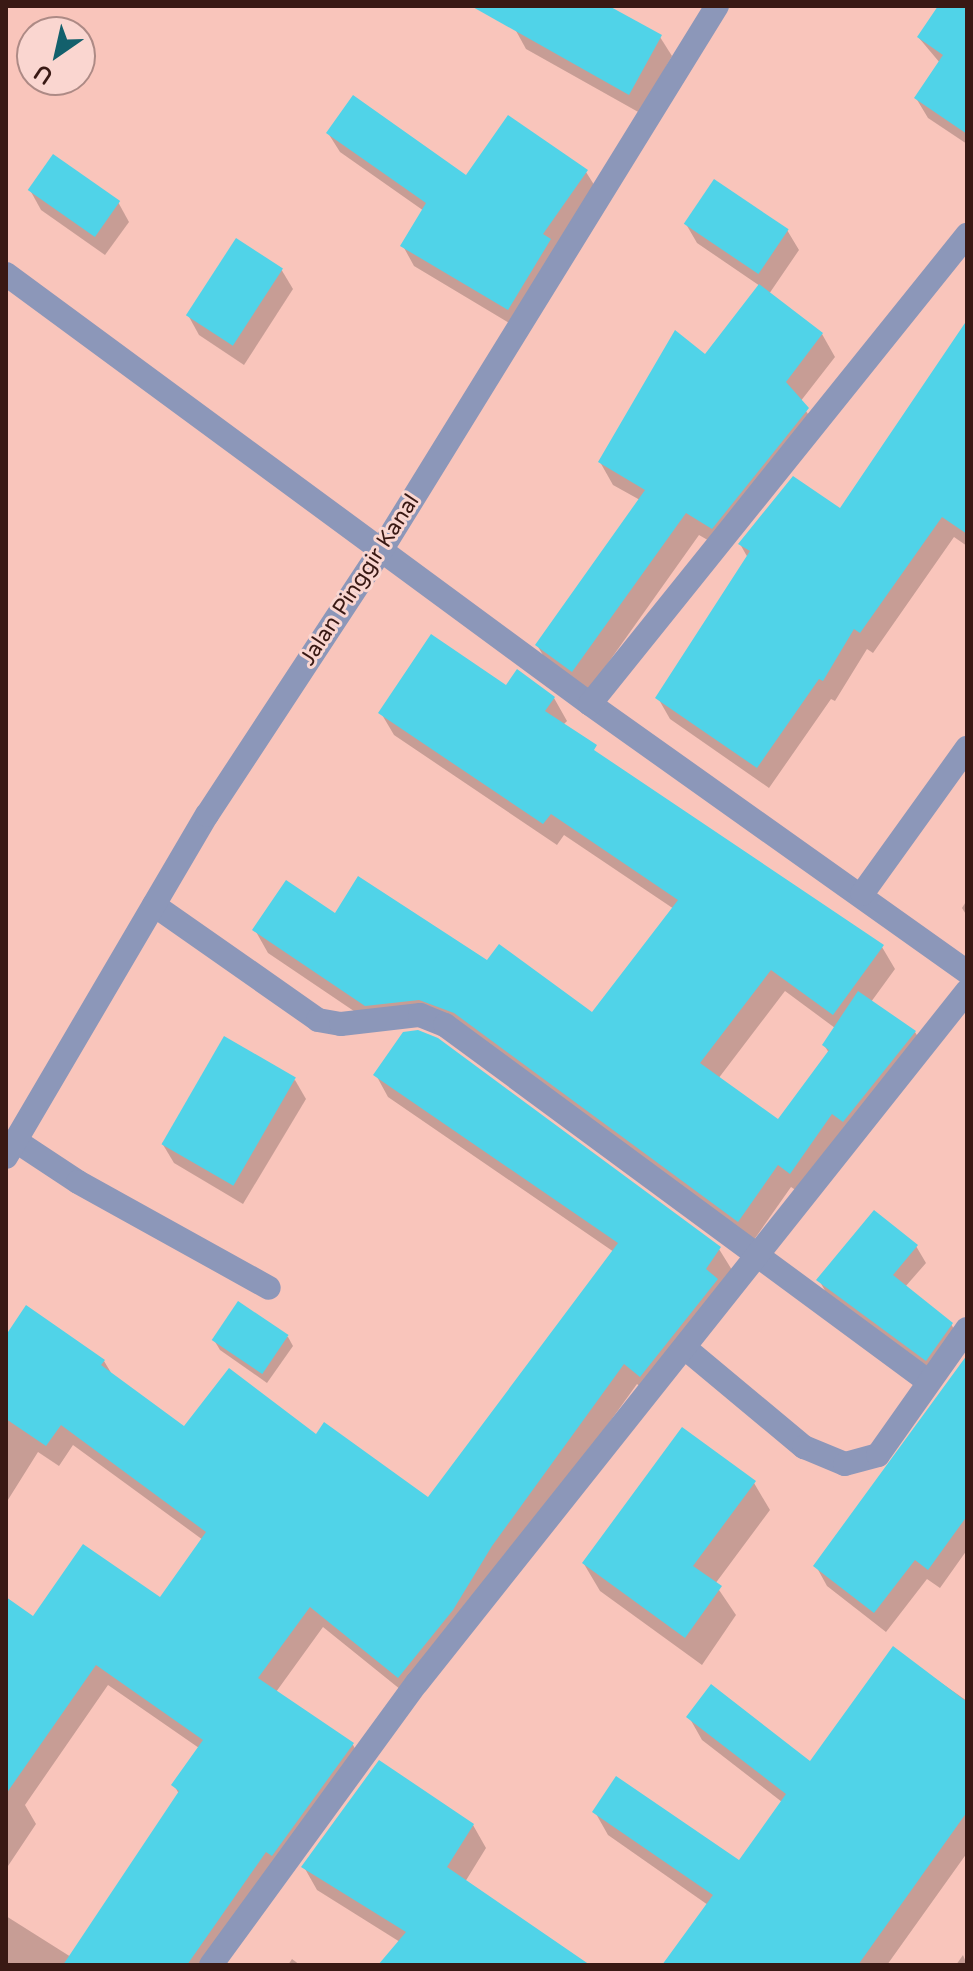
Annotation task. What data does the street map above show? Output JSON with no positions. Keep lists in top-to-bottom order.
{
  "streets": {
    "street": ["Jalan Pinggir Kanal"]
  },
  "north": "bottom left"
}
